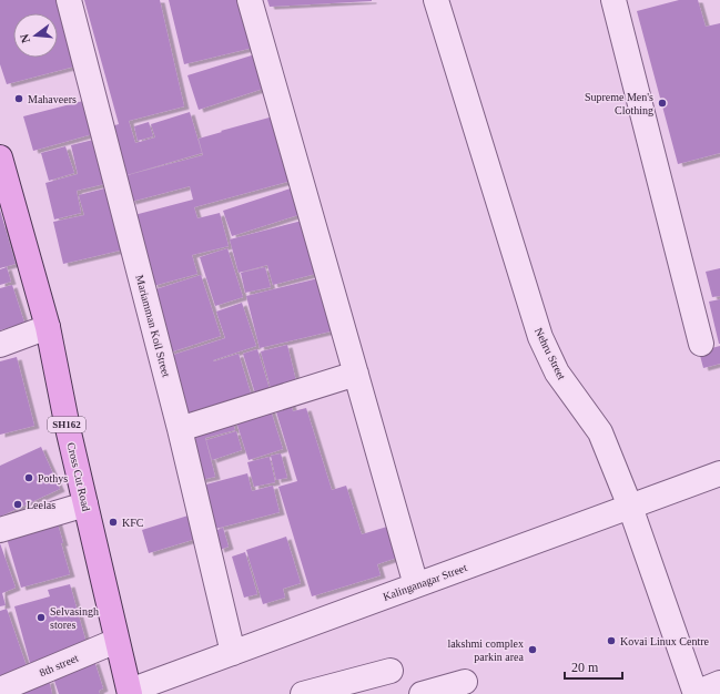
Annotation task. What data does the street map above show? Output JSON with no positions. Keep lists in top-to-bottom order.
{
  "streets": {
    "main road": ["SH162", "Cross Cut Road"],
    "street": [
      "Mariamman Koil Street",
      "Nehru Street",
      "Kalinganagar Street",
      "8th street"
    ]
  },
  "crossings": [
    ["Mariamman Koil Street", "Kalinganagar Street"],
    ["Nehru Street", "Kalinganagar Street"],
    ["Cross Cut Road", "Kalinganagar Street"],
    ["Cross Cut Road", "8th street"]
  ],
  "places": [
    "Mahaveers",
    "Supreme Men's Clothing",
    "Pothys",
    "Leelas",
    "KFC",
    "Selvasingh stores",
    "Kovai Linux Centre",
    "lakshmi complex parkin area"
  ],
  "scale_bar": "20 m",
  "north": "left"
}
